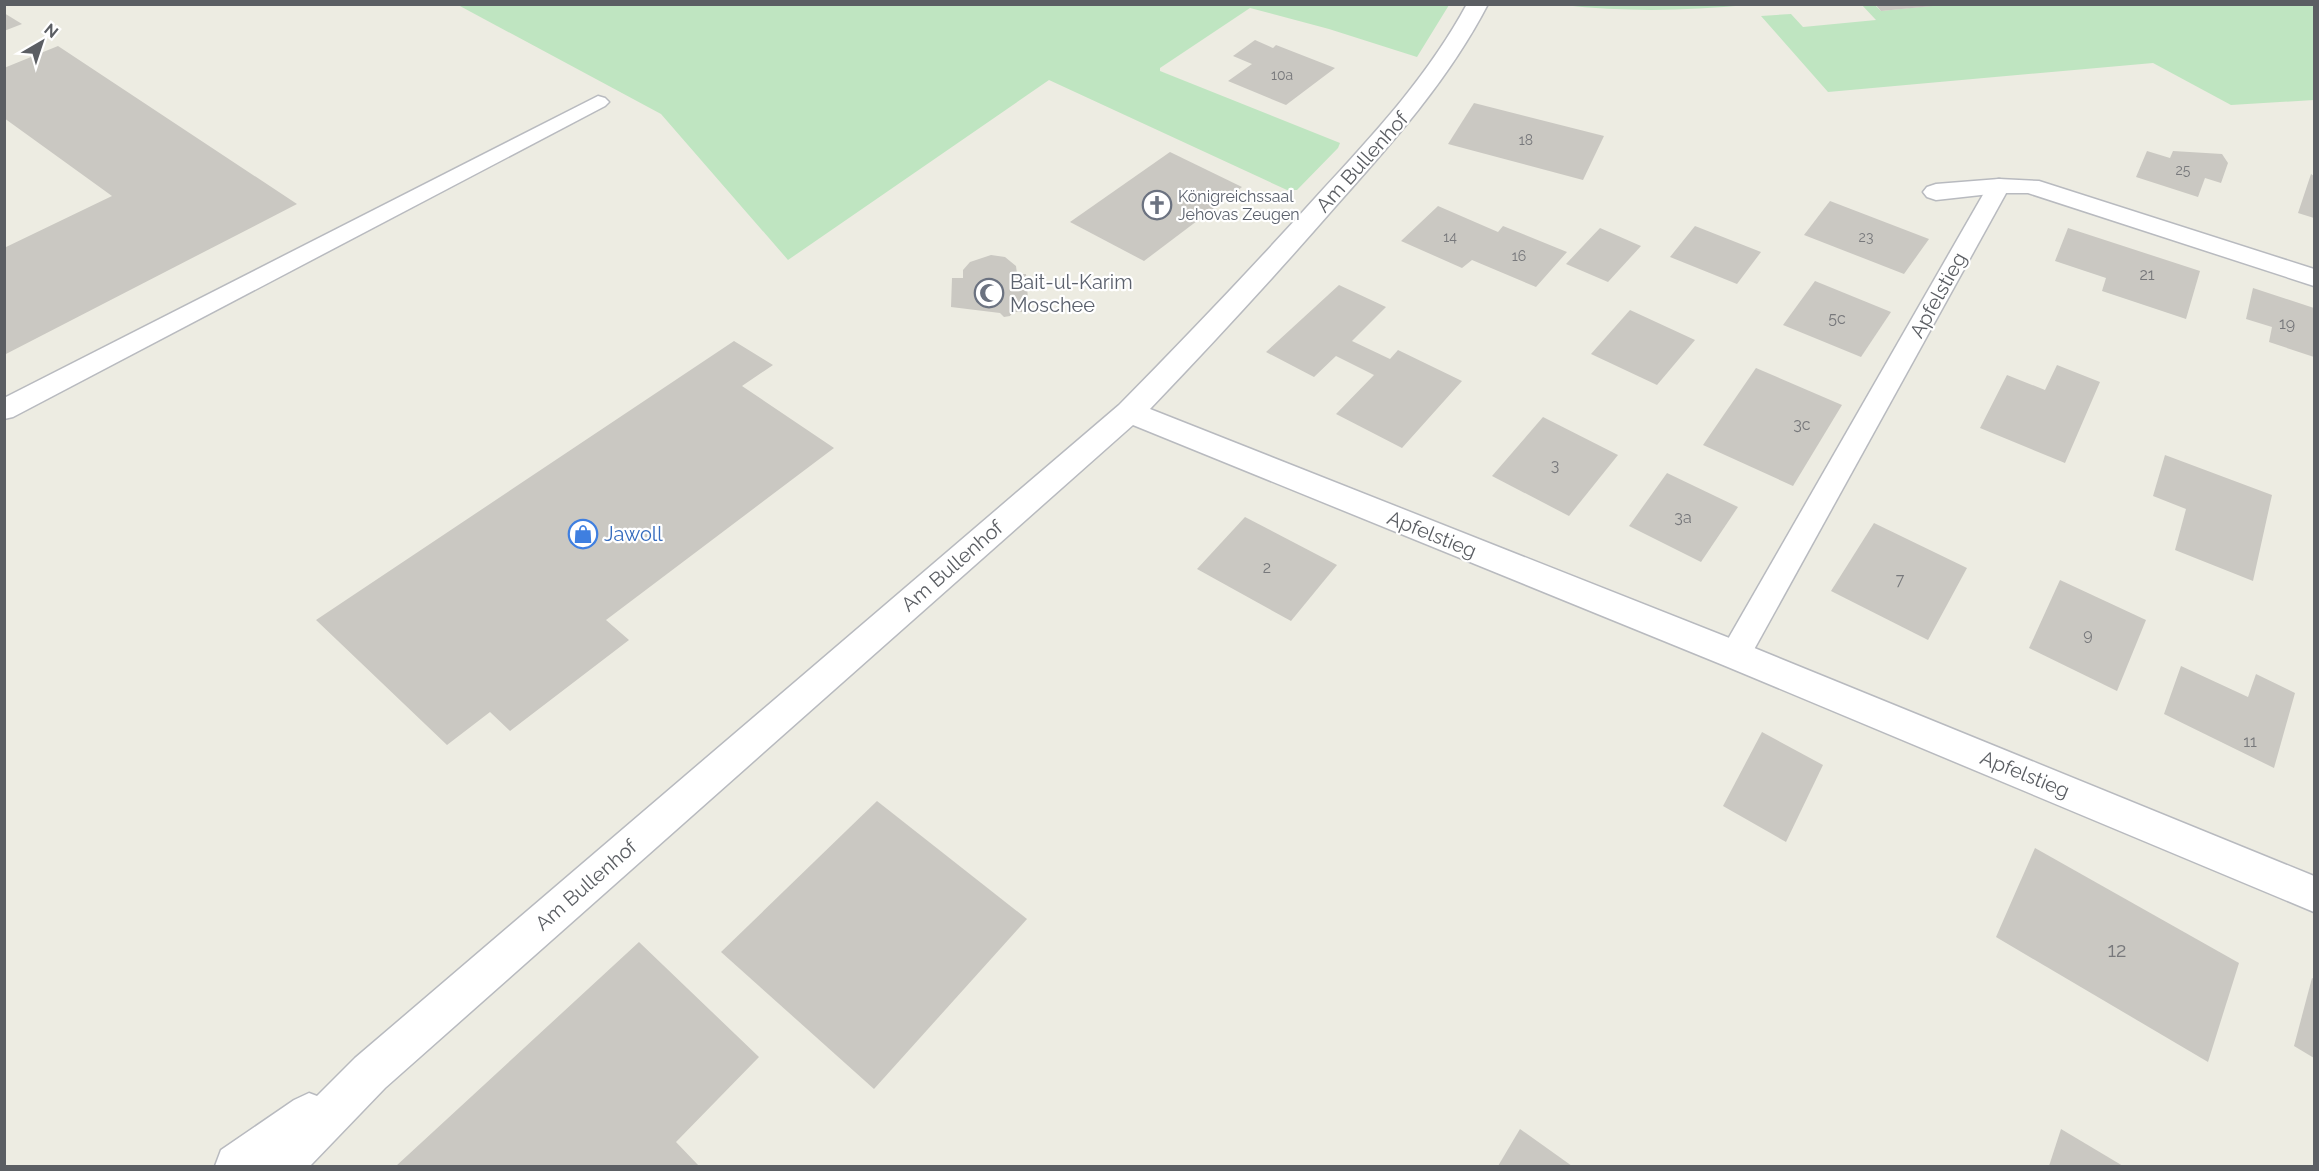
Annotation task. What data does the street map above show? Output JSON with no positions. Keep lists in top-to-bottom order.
{
  "streets": {
    "street": ["Am Bullenhof", "Apfelstieg"]
  },
  "crossings": [
    ["Am Bullenhof", "Apfelstieg"]
  ],
  "places": {
    "church": ["Königreichssaal Jehovas Zeugen"],
    "mosque": ["Bait-ul-Karim Moschee"],
    "shop": ["Jawoll"]
  },
  "house_numbers": [
    "10a",
    "18",
    "25",
    "14",
    "23",
    "16",
    "21",
    "5c",
    "19",
    "3c",
    "3",
    "3a",
    "2",
    "7",
    "9",
    "11",
    "12"
  ],
  "north": "top right"
}
